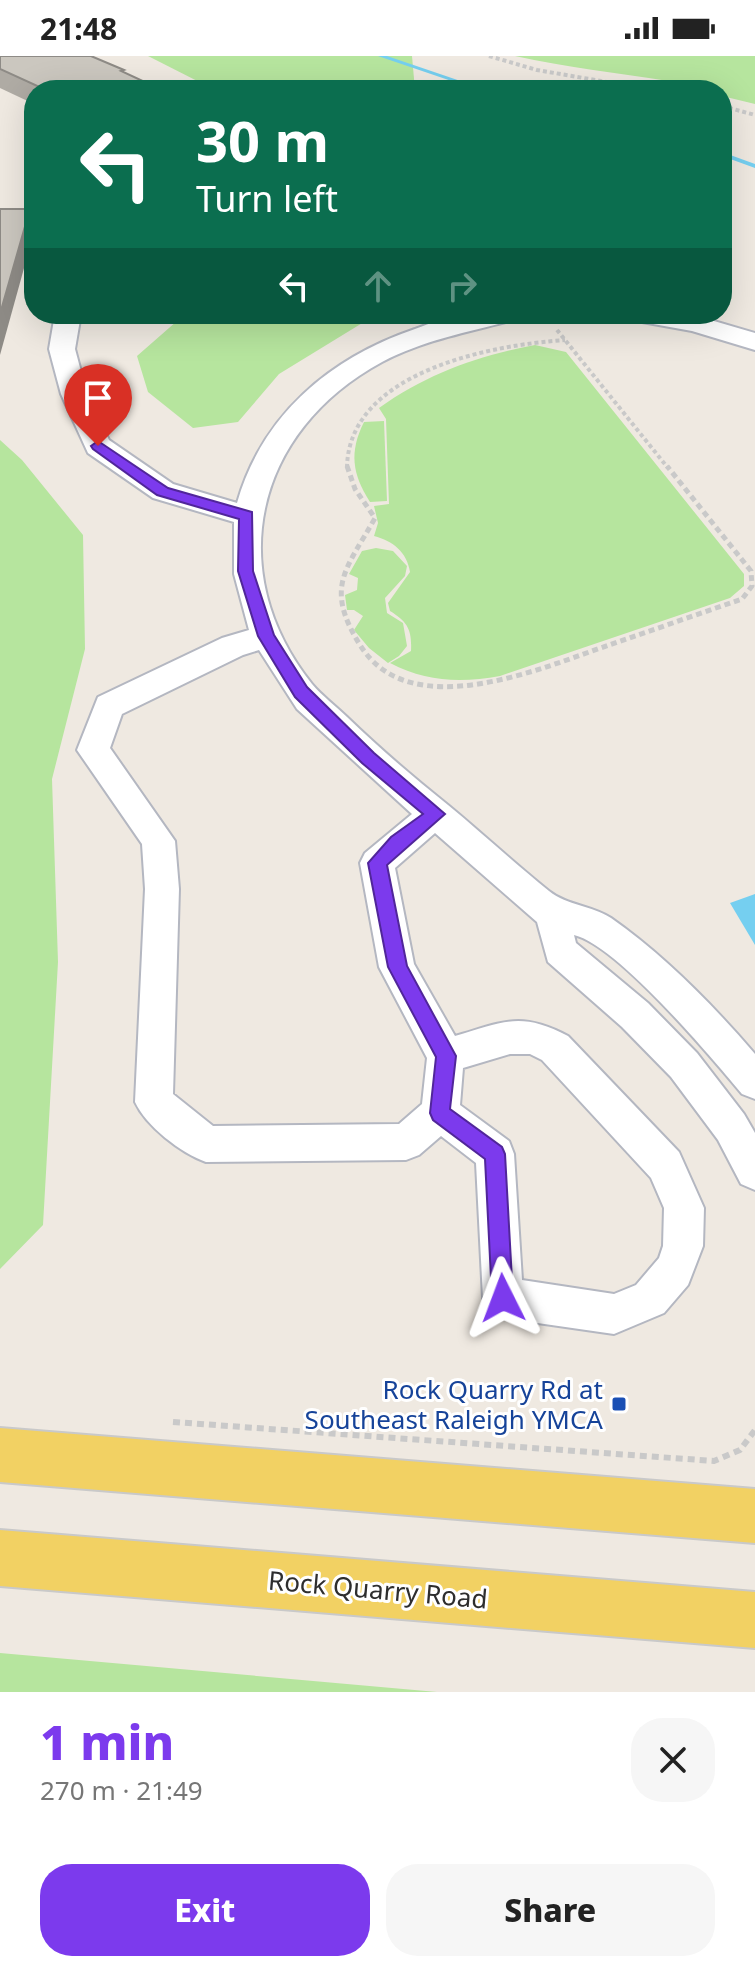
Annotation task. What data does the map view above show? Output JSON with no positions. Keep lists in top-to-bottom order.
{
  "streets": {
    "main road": ["Rock Quarry Road"]
  },
  "places": {
    "transit": ["Rock Quarry Rd at Southeast Raleigh YMCA"]
  },
  "page": {
    "status": "21:48",
    "turn": ["30 m", "Turn left"],
    "heading": ["1 min", "270 m · 21:49"],
    "buttons": ["Exit", "Share"]
  }
}
